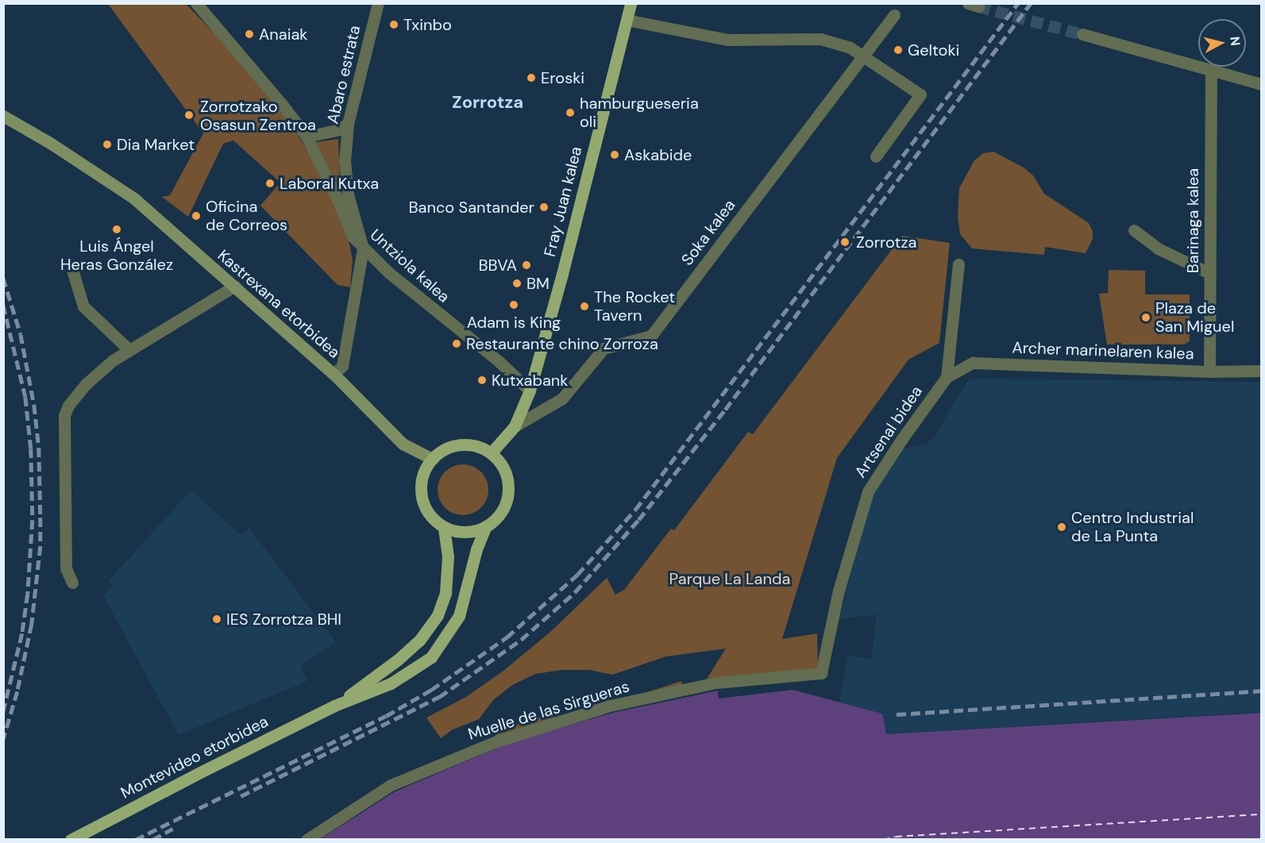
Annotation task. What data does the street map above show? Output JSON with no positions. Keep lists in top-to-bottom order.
{
  "streets": {
    "main road": ["Fray Juan kalea", "Montevideo etorbidea"],
    "street": [
      "Abaro estrata",
      "Barinaga kalea",
      "Soka kalea",
      "Untziola kalea",
      "Kastrexana etorbidea",
      "Archer marinelaren kalea",
      "Artsenal bidea",
      "Muelle de las Sirgueras"
    ]
  },
  "crossings": [
    ["Abaro estrata", "Untziola kalea"],
    ["Abaro estrata", "Kastrexana etorbidea"],
    ["Fray Juan kalea", "Soka kalea"],
    ["Fray Juan kalea", "Untziola kalea"],
    ["Fray Juan kalea", "Kastrexana etorbidea"],
    ["Fray Juan kalea", "Montevideo etorbidea"],
    ["Barinaga kalea", "Archer marinelaren kalea"],
    ["Kastrexana etorbidea", "Montevideo etorbidea"],
    ["Archer marinelaren kalea", "Artsenal bidea"],
    ["Artsenal bidea", "Muelle de las Sirgueras"]
  ],
  "districts": ["Zorrotza"],
  "parks": ["Parque La Landa"],
  "places": [
    "Txinbo",
    "Anaiak",
    "Geltoki",
    "Eroski",
    "hamburgueseria oli",
    "Zorrotzako Osasun Zentroa",
    "Dia Market",
    "Askabide",
    "Laboral Kutxa",
    "Banco Santander",
    "Oficina de Correos",
    "Luis Ángel Heras González",
    "Zorrotza",
    "BBVA",
    "BM",
    "Adam is King",
    "The Rocket Tavern",
    "Plaza de San Miguel",
    "Restaurante chino Zorroza",
    "Kutxabank",
    "Centro Industrial de La Punta",
    "IES Zorrotza BHI"
  ],
  "north": "right"
}
